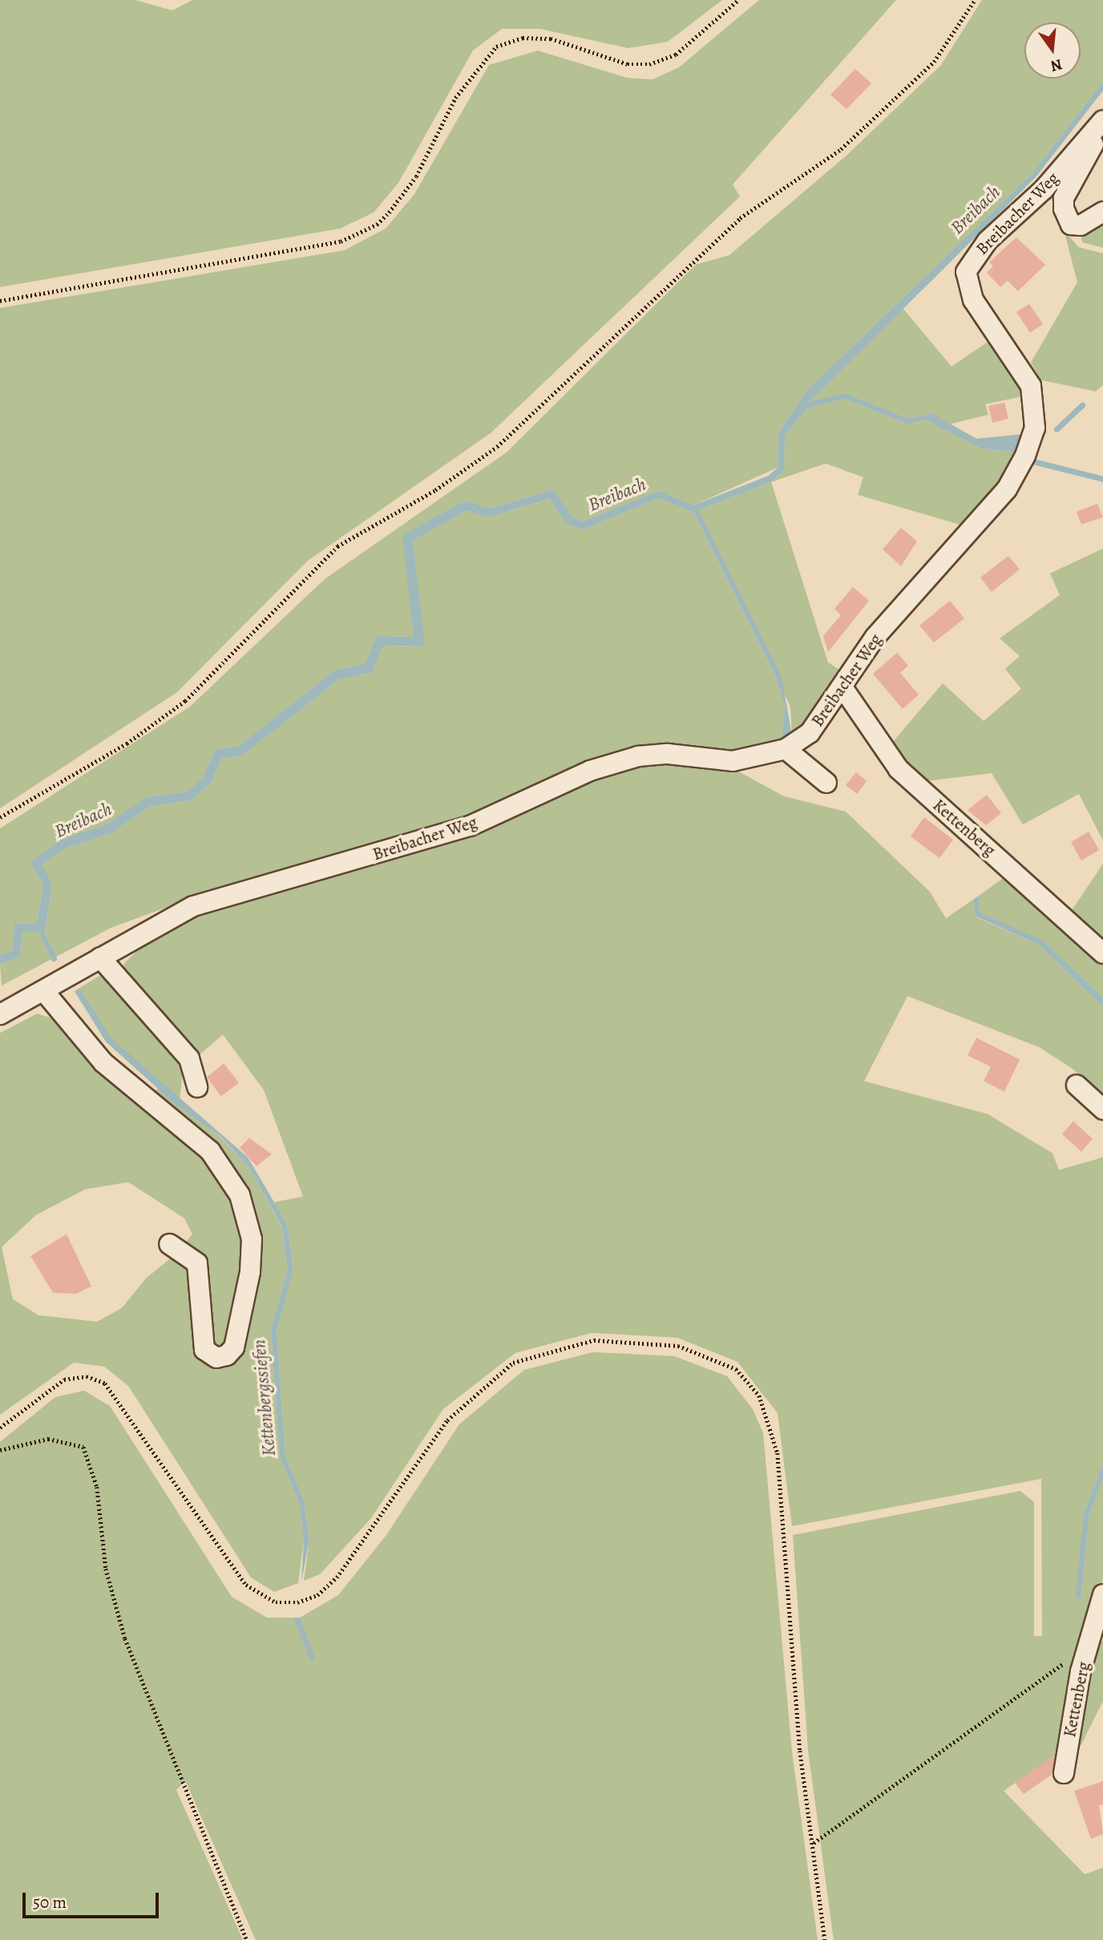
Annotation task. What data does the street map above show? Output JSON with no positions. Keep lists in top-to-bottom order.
{
  "streets": {
    "street": ["Breibacher Weg", "Kettenberg"]
  },
  "crossings": [
    ["Breibacher Weg", "Kettenberg"]
  ],
  "water": ["Breibach", "Kettenbergssiefen"],
  "scale_bar": "50 m",
  "north": "bottom"
}
